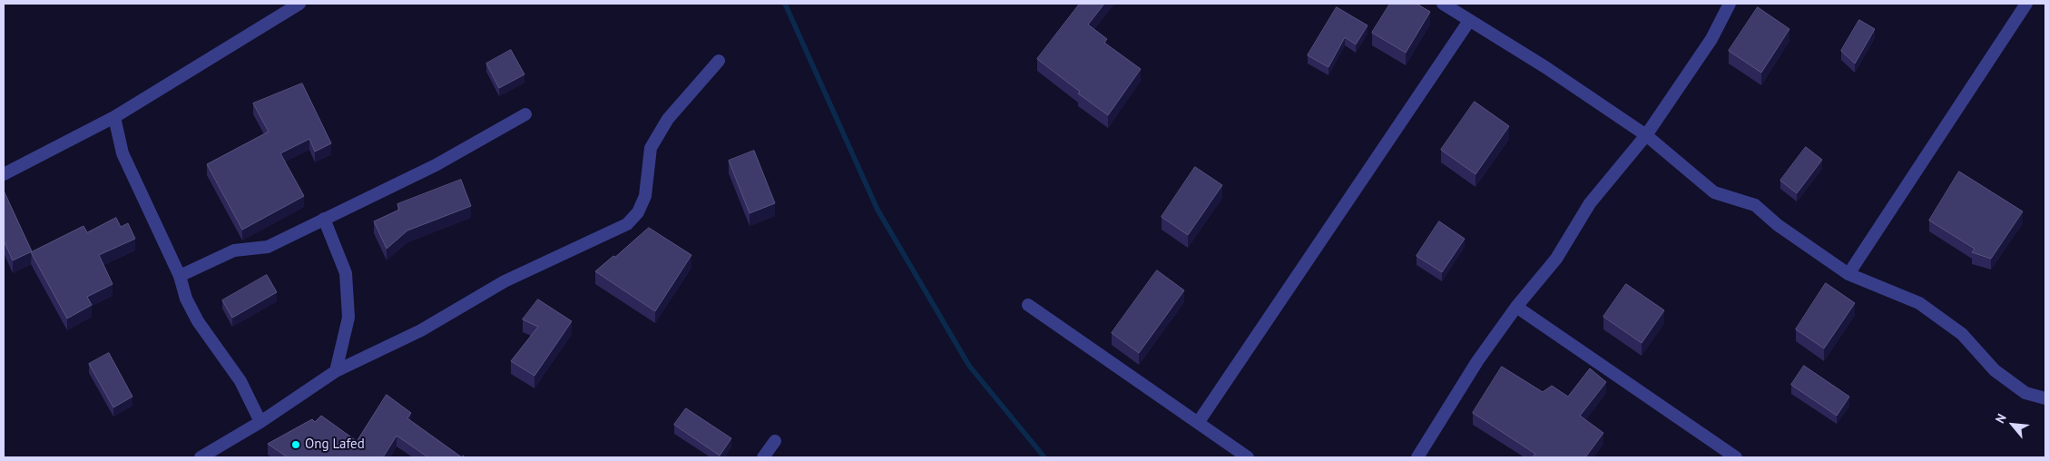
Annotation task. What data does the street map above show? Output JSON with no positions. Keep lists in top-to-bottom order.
{
  "places": ["Ong Lafed"],
  "north": "top left"
}
